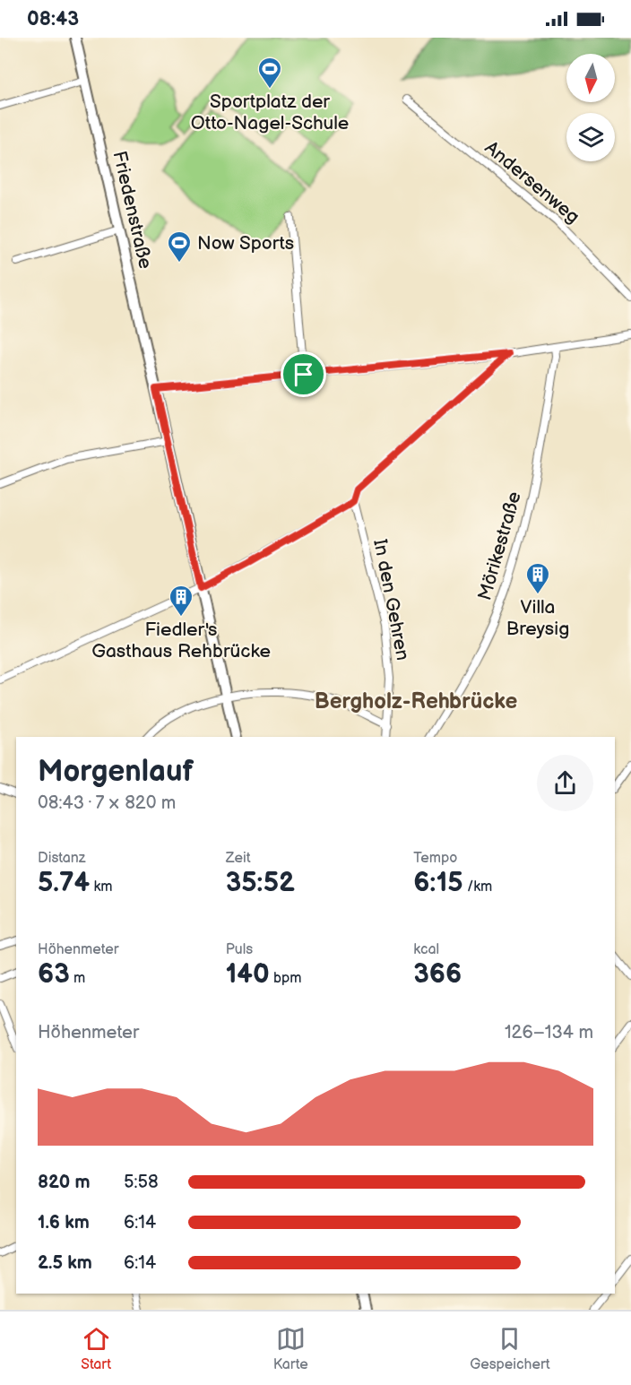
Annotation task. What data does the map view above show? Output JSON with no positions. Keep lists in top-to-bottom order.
{
  "streets": {
    "main road": ["Friedenstraße"],
    "street": ["Andersenweg", "Mörikestraße", "In den Gehren"]
  },
  "districts": ["Bergholz-Rehbrücke"],
  "places": {
    "sports": ["Sportplatz der Otto-Nagel-Schule", "Now Sports"],
    "building": ["Villa Breysig", "Fiedler's Gasthaus Rehbrücke"]
  },
  "north": "bottom",
  "page": {
    "status": "08:43",
    "heading": ["Morgenlauf", "08:43 · 7 × 820 m"],
    "stats": [
      ["Distanz", "5.74 km"],
      ["Zeit", "35:52"],
      ["Tempo", "6:15 /km"],
      ["Höhenmeter", "63 m"],
      ["Puls", "140 bpm"],
      ["kcal", "366"]
    ],
    "chart": ["Höhenmeter", "126–134 m"],
    "list": [
      {
        "name": "820 m",
        "note": "5:58"
      },
      {
        "name": "1.6 km",
        "note": "6:14"
      },
      {
        "name": "2.5 km",
        "note": "6:14"
      }
    ],
    "tabs": ["Start", "Karte", "Gespeichert"]
  }
}
